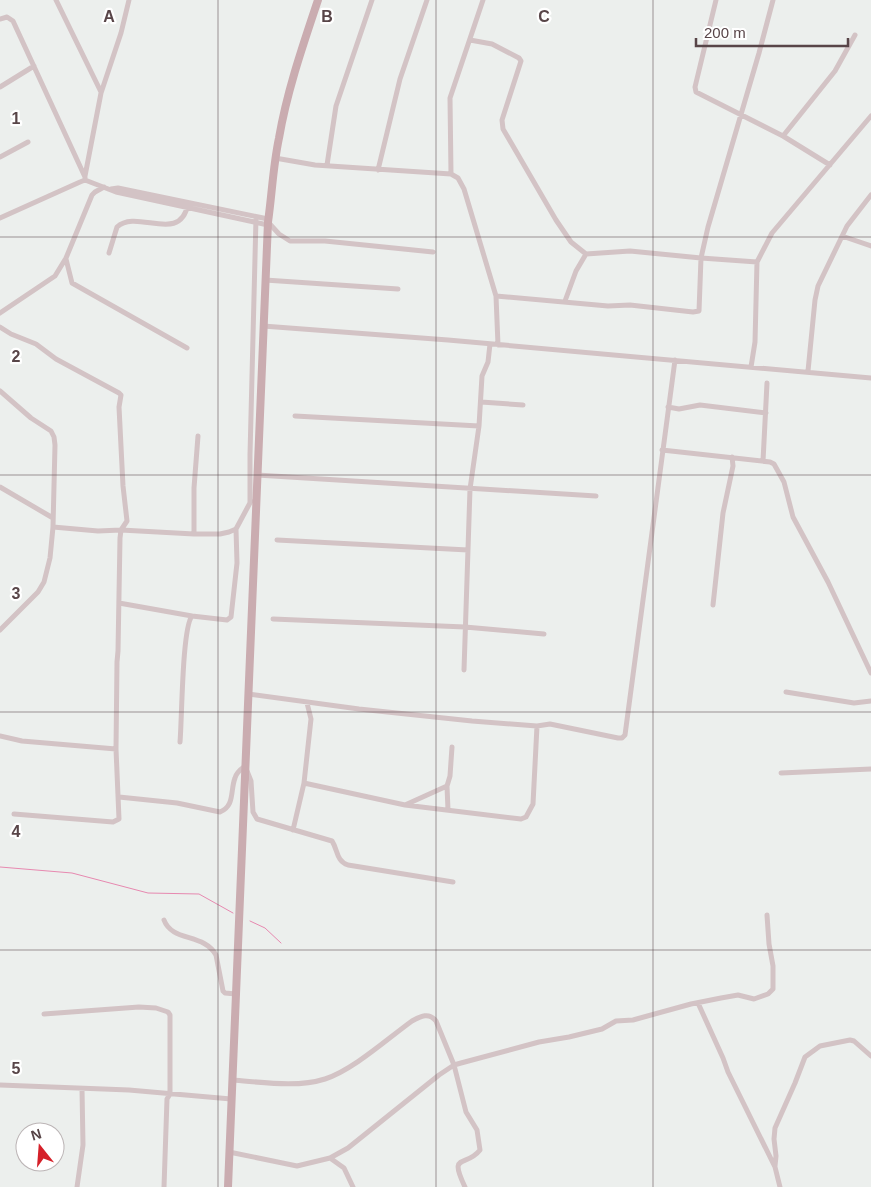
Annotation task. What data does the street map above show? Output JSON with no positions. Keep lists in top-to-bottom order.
{
  "scale_bar": "200 m",
  "north": "top",
  "grid": {
    "columns": ["A", "B", "C"],
    "rows": [
      "1",
      "2",
      "3",
      "4",
      "5"
    ]
  }
}
